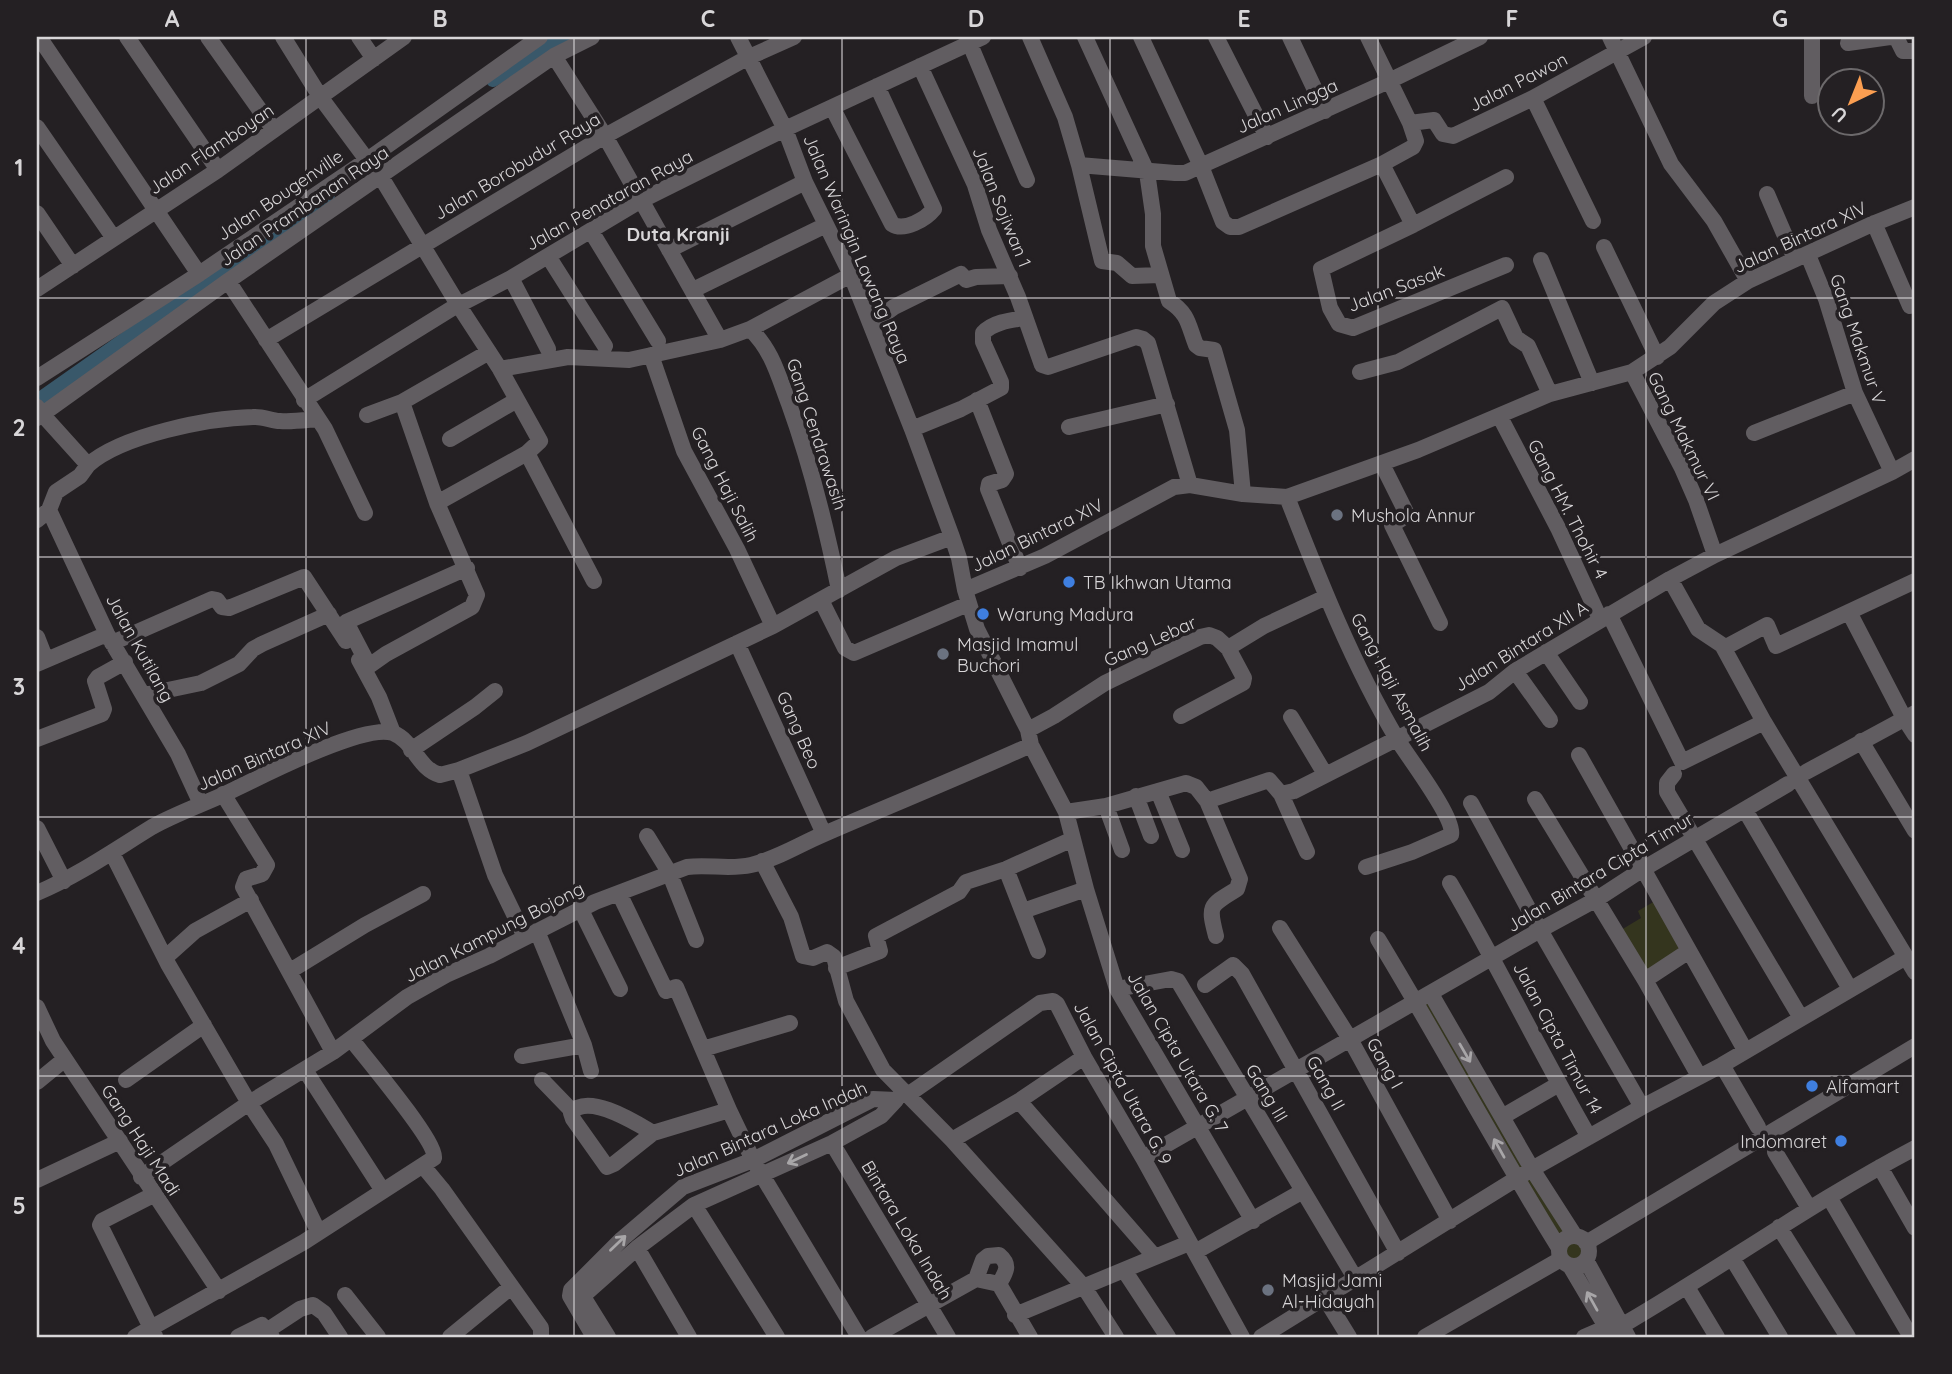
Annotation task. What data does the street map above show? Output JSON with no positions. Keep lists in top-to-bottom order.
{
  "streets": {
    "street": [
      "Jalan Pawon",
      "Jalan Lingga",
      "Jalan Flamboyan",
      "Jalan Borobudur Raya",
      "Jalan Bougenville",
      "Jalan Penataran Raya",
      "Jalan Prambanan Raya",
      "Jalan Sojiwan 1",
      "Jalan Bintara XIV",
      "Jalan Waringin Lawang Raya",
      "Jalan Sasak",
      "Gang Makmur V",
      "Gang Cendrawasih",
      "Gang Makmur VI",
      "Gang Haji Salih",
      "Gang HM. Thohir 4",
      "Gang Lebar",
      "Jalan Bintara XII A",
      "Jalan Kutilang",
      "Gang Haji Asmalih",
      "Gang Beo",
      "Jalan Bintara Cipta Timur",
      "Jalan Kampung Bojong",
      "Jalan Cipta Timur 14",
      "Jalan Cipta Utara G. 7",
      "Gang I",
      "Jalan Cipta Utara G. 9",
      "Gang II",
      "Gang III",
      "Jalan Bintara Loka Indah",
      "Gang Haji Madi",
      "Bintara Loka Indah"
    ]
  },
  "crossings": [
    ["Jalan Borobudur Raya", "Jalan Waringin Lawang Raya"],
    ["Jalan Penataran Raya", "Jalan Sojiwan 1"],
    ["Jalan Penataran Raya", "Jalan Waringin Lawang Raya"],
    ["Jalan Penataran Raya", "Gang Haji Salih"],
    ["Jalan Bintara XIV", "Jalan Waringin Lawang Raya"],
    ["Jalan Bintara XIV", "Gang Makmur V"],
    ["Jalan Bintara XIV", "Gang Cendrawasih"],
    ["Jalan Bintara XIV", "Gang Makmur VI"],
    ["Jalan Bintara XIV", "Gang Haji Salih"],
    ["Jalan Bintara XIV", "Gang HM. Thohir 4"],
    ["Jalan Bintara XIV", "Jalan Kutilang"],
    ["Jalan Bintara XIV", "Gang Haji Asmalih"],
    ["Jalan Bintara XIV", "Gang Beo"],
    ["Jalan Bintara XIV", "Jalan Cipta Utara G. 7"],
    ["Gang Makmur V", "Jalan Bintara XII A"],
    ["Gang Makmur VI", "Jalan Bintara XII A"],
    ["Gang HM. Thohir 4", "Jalan Bintara XII A"],
    ["Gang Lebar", "Jalan Kampung Bojong"],
    ["Gang Lebar", "Jalan Cipta Utara G. 7"],
    ["Jalan Bintara XII A", "Gang Haji Asmalih"],
    ["Gang Beo", "Jalan Kampung Bojong"],
    ["Jalan Bintara Cipta Timur", "Jalan Cipta Timur 14"],
    ["Jalan Bintara Cipta Timur", "Jalan Cipta Utara G. 7"],
    ["Jalan Bintara Cipta Timur", "Gang I"],
    ["Jalan Bintara Cipta Timur", "Jalan Cipta Utara G. 9"],
    ["Jalan Bintara Cipta Timur", "Gang II"],
    ["Jalan Bintara Cipta Timur", "Gang III"],
    ["Jalan Kampung Bojong", "Jalan Cipta Utara G. 7"],
    ["Jalan Kampung Bojong", "Gang Haji Madi"],
    ["Jalan Cipta Utara G. 7", "Gang III"],
    ["Jalan Bintara Loka Indah", "Bintara Loka Indah"]
  ],
  "districts": ["Duta Kranji"],
  "places": [
    "Mushola Annur",
    "TB Ikhwan Utama",
    "Warung Madura",
    "Masjid Imamul Buchori",
    "Alfamart",
    "Indomaret",
    "Masjid Jami Al-Hidayah"
  ],
  "north": "bottom left",
  "grid": {
    "columns": [
      "A",
      "B",
      "C",
      "D",
      "E",
      "F",
      "G"
    ],
    "rows": [
      "1",
      "2",
      "3",
      "4",
      "5"
    ]
  }
}
